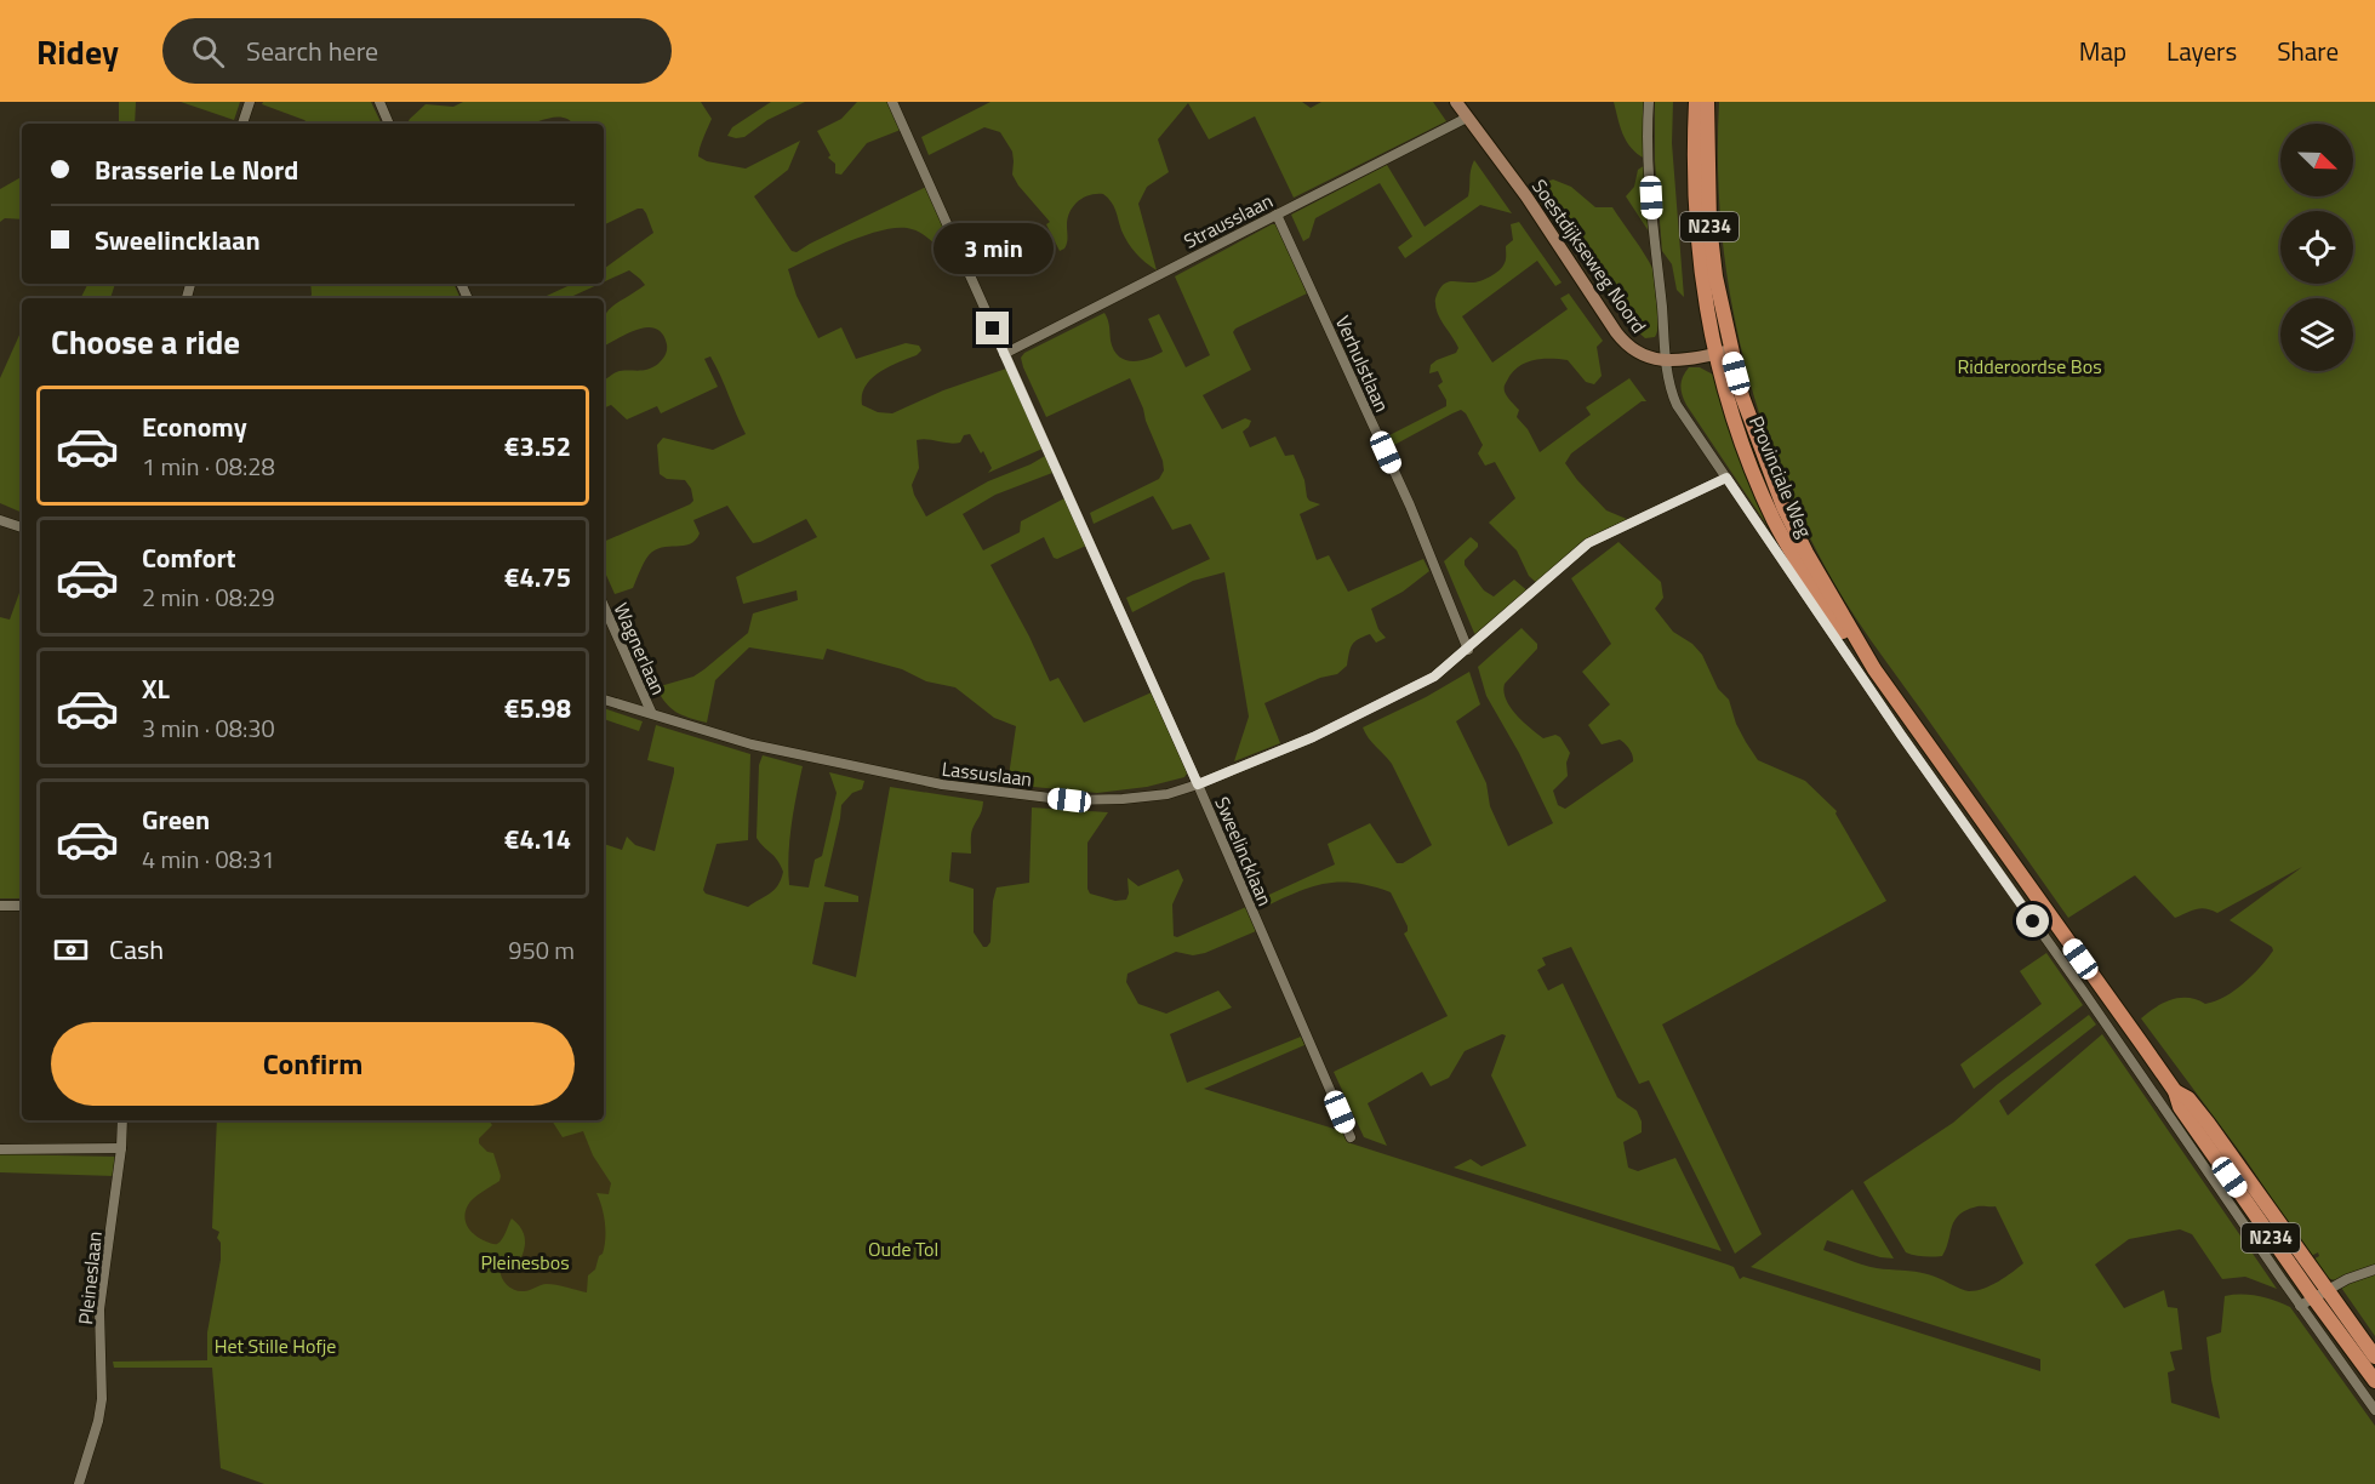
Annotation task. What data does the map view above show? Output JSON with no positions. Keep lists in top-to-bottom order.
{
  "streets": {
    "main road": ["N234", "Soestdijkseweg Noord", "Provinciale Weg"],
    "street": [
      "Strausslaan",
      "Verhulstlaan",
      "Wagnerlaan",
      "Lassuslaan",
      "Sweelincklaan",
      "Pleineslaan"
    ]
  },
  "crossings": [
    ["Strausslaan", "Soestdijkseweg Noord"],
    ["Strausslaan", "Verhulstlaan"],
    ["Strausslaan", "Sweelincklaan"],
    ["Soestdijkseweg Noord", "Provinciale Weg"],
    ["Verhulstlaan", "Lassuslaan"],
    ["Wagnerlaan", "Lassuslaan"],
    ["Lassuslaan", "Sweelincklaan"]
  ],
  "parks": [
    "Ridderoordse Bos",
    "Oude Tol",
    "Pleinesbos",
    "Het Stille Hofje"
  ],
  "north": "bottom right",
  "page": {
    "header": "Ridey",
    "search": "Search here",
    "nav": ["Map", "Layers", "Share"],
    "banner": ["Brasserie Le Nord", "Sweelincklaan"],
    "bubble": "3 min",
    "heading": "Choose a ride",
    "list": [
      {
        "name": "Economy",
        "note": "1 min · 08:28",
        "value": "€3.52"
      },
      {
        "name": "Comfort",
        "note": "2 min · 08:29",
        "value": "€4.75"
      },
      {
        "name": "XL",
        "note": "3 min · 08:30",
        "value": "€5.98"
      },
      {
        "name": "Green",
        "note": "4 min · 08:31",
        "value": "€4.14"
      }
    ],
    "pay": ["Cash", "950 m"],
    "buttons": "Confirm"
  }
}
